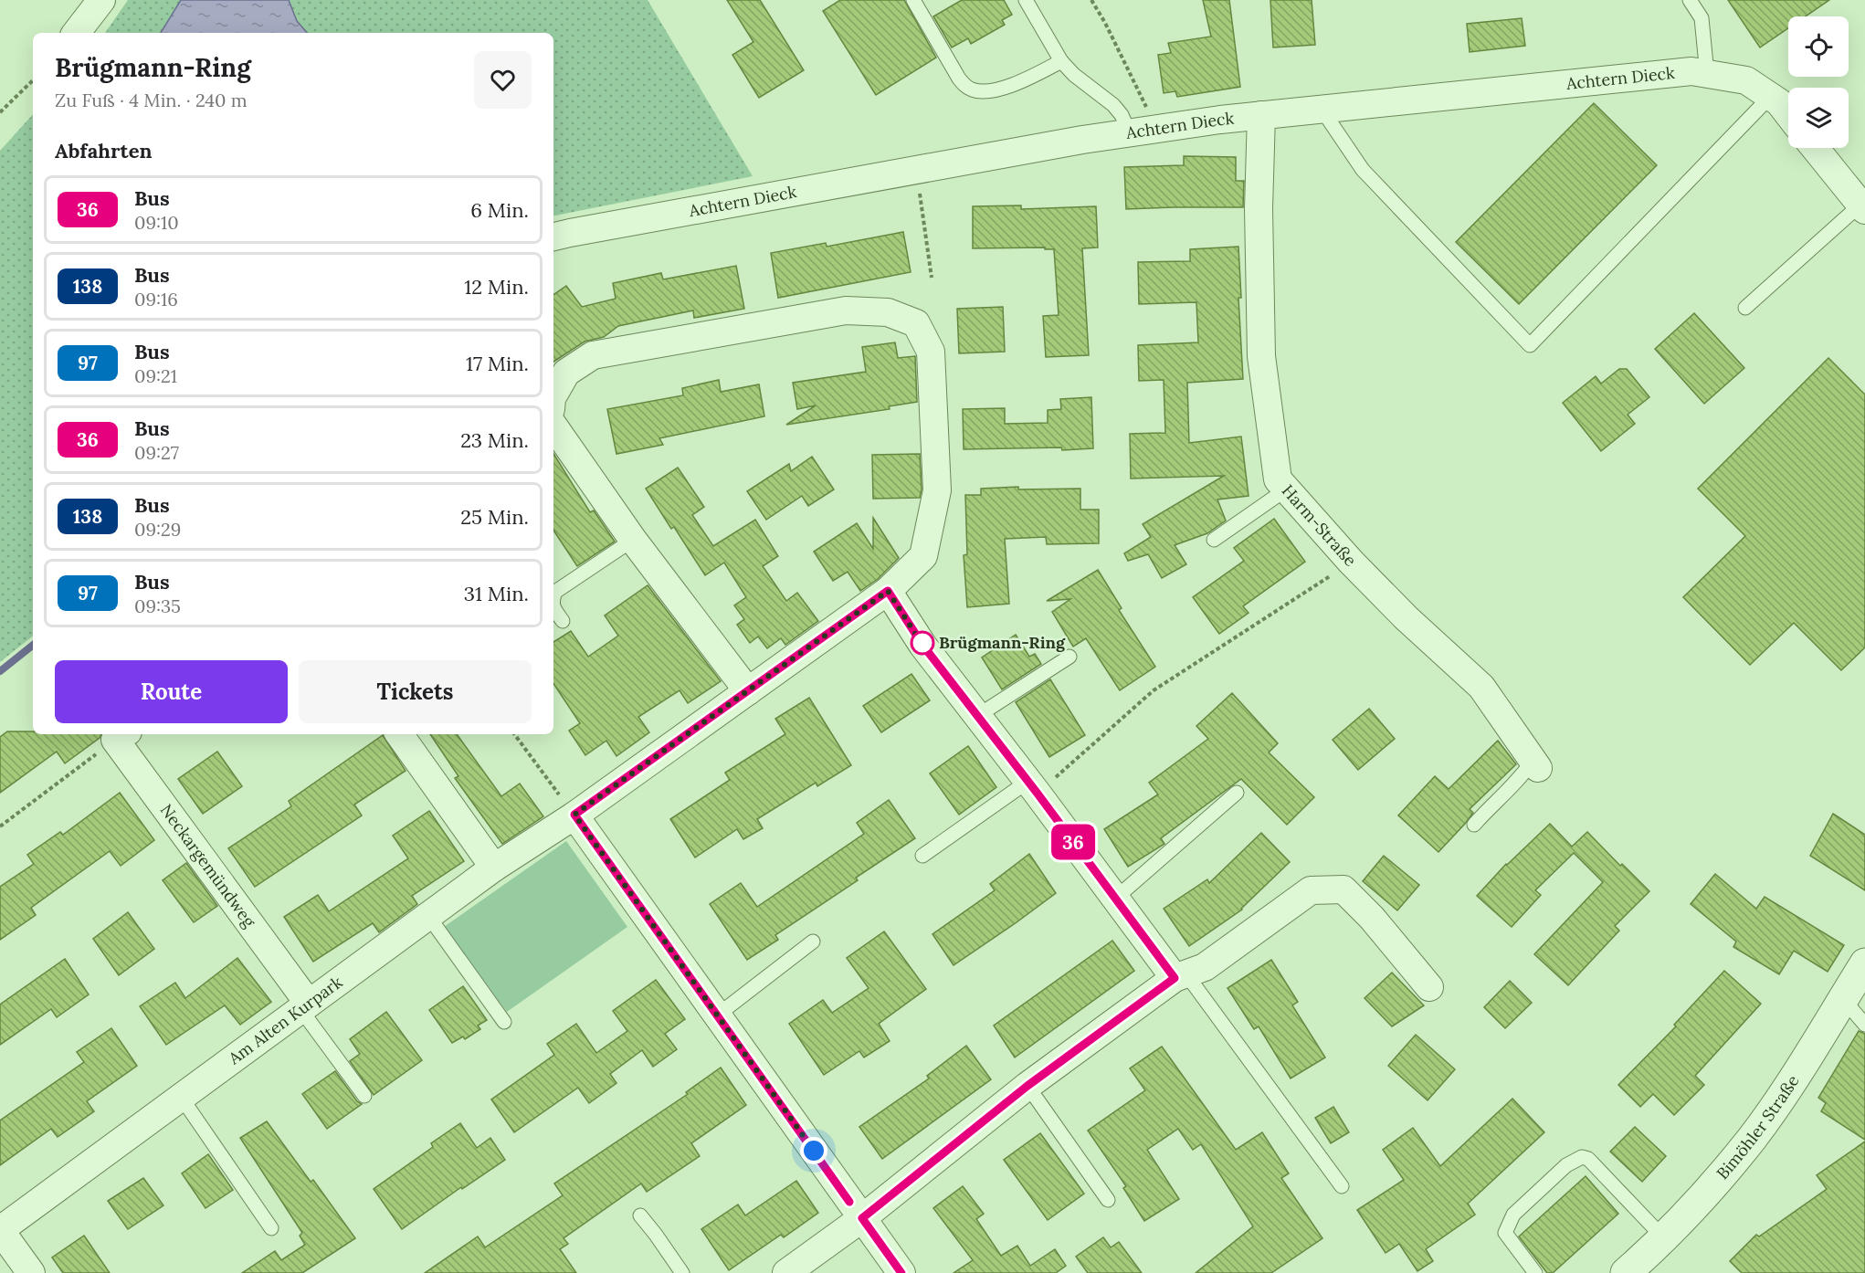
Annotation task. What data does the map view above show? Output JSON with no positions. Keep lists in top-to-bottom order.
{
  "streets": {
    "street": [
      "Achtern Dieck",
      "Harm-Straße",
      "Neckargemündweg",
      "Am Alten Kurpark",
      "Bimöhler Straße"
    ]
  },
  "crossings": [
    ["Achtern Dieck", "Harm-Straße"],
    ["Neckargemündweg", "Am Alten Kurpark"]
  ],
  "places": ["Brügmann-Ring"],
  "lines": ["bus line 36"],
  "page": {
    "on_map": "36",
    "heading": [
      ["Brügmann-Ring", "Zu Fuß · 4 Min. · 240 m"],
      "Abfahrten"
    ],
    "list": [
      {
        "mark": "36",
        "name": "Bus",
        "note": "09:10",
        "value": "6 Min."
      },
      {
        "mark": "138",
        "name": "Bus",
        "note": "09:16",
        "value": "12 Min."
      },
      {
        "mark": "97",
        "name": "Bus",
        "note": "09:21",
        "value": "17 Min."
      },
      {
        "mark": "36",
        "name": "Bus",
        "note": "09:27",
        "value": "23 Min."
      },
      {
        "mark": "138",
        "name": "Bus",
        "note": "09:29",
        "value": "25 Min."
      },
      {
        "mark": "97",
        "name": "Bus",
        "note": "09:35",
        "value": "31 Min."
      }
    ],
    "buttons": ["Route", "Tickets"]
  }
}
